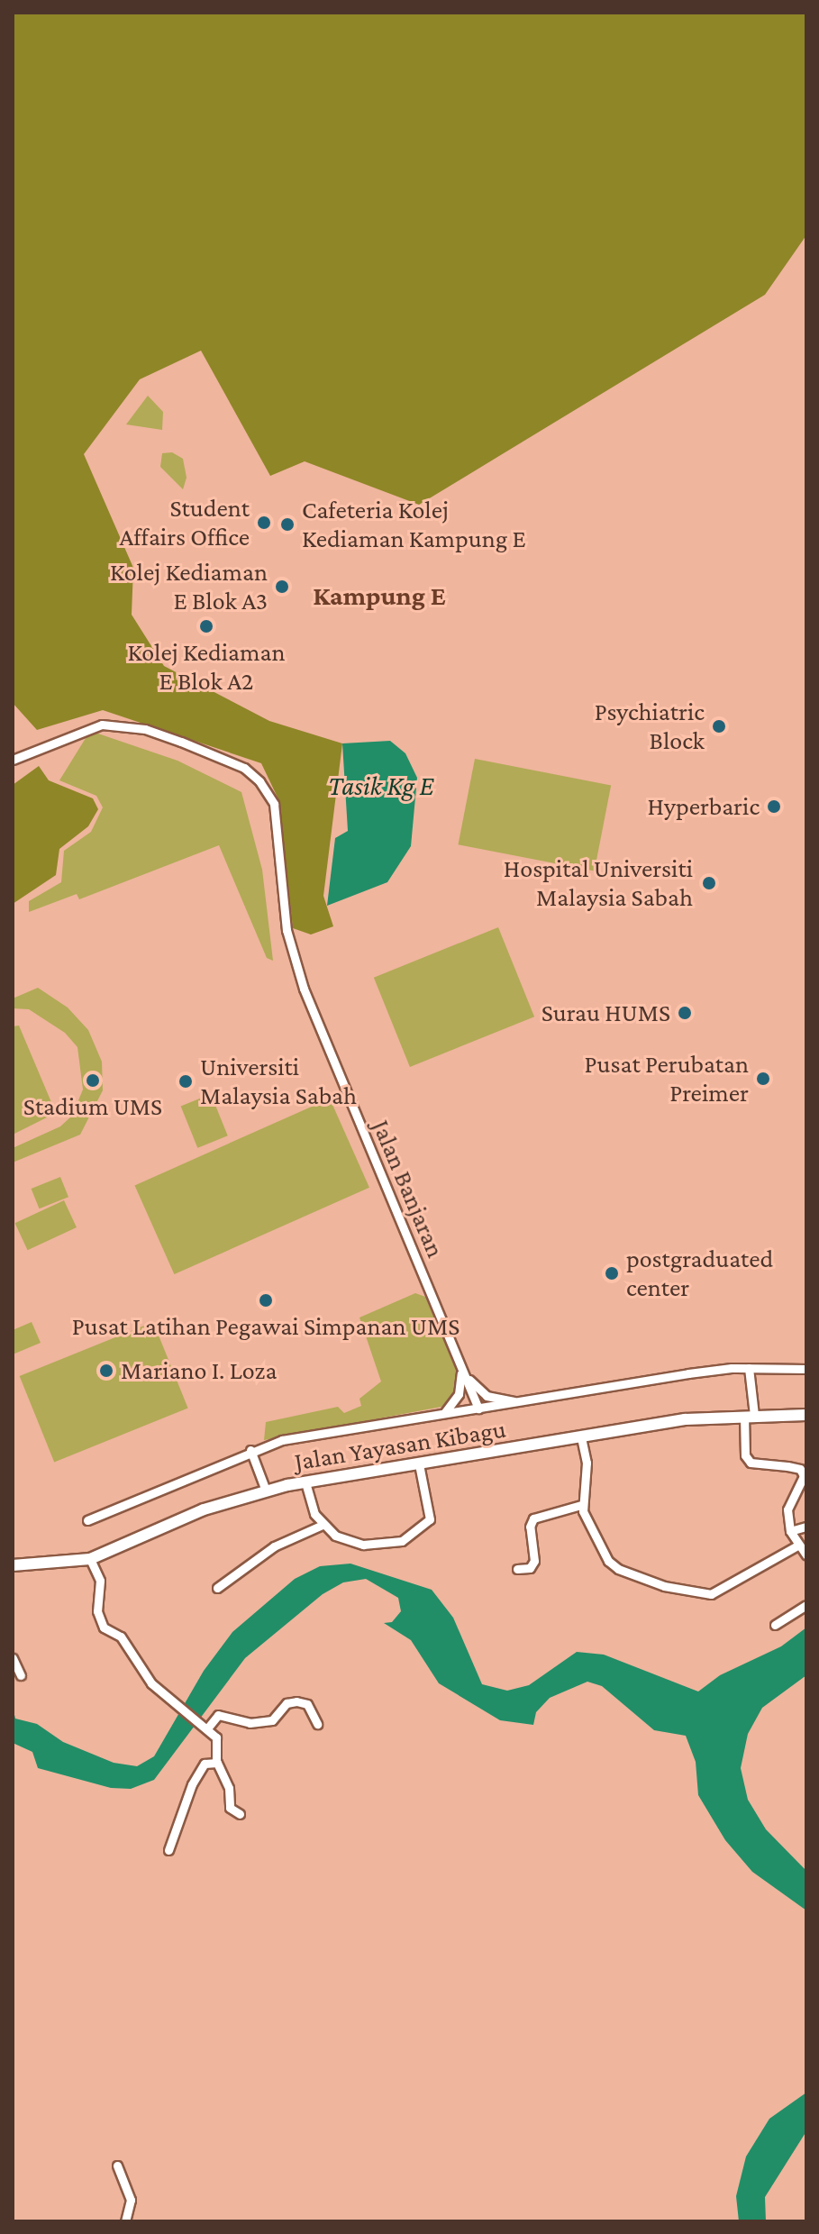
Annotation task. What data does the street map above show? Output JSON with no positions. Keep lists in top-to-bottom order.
{
  "streets": {
    "street": ["Jalan Banjaran", "Jalan Yayasan Kibagu"]
  },
  "districts": ["Kampung E"],
  "water": ["Tasik Kg E"],
  "places": [
    "Student Affairs Office",
    "Cafeteria Kolej Kediaman Kampung E",
    "Kolej Kediaman E Blok A3",
    "Kolej Kediaman E Blok A2",
    "Psychiatric Block",
    "Hyperbaric",
    "Hospital Universiti Malaysia Sabah",
    "Surau HUMS",
    "Pusat Perubatan Preimer",
    "Stadium UMS",
    "Universiti Malaysia Sabah",
    "postgraduated center",
    "Pusat Latihan Pegawai Simpanan UMS",
    "Mariano I. Loza"
  ]
}
